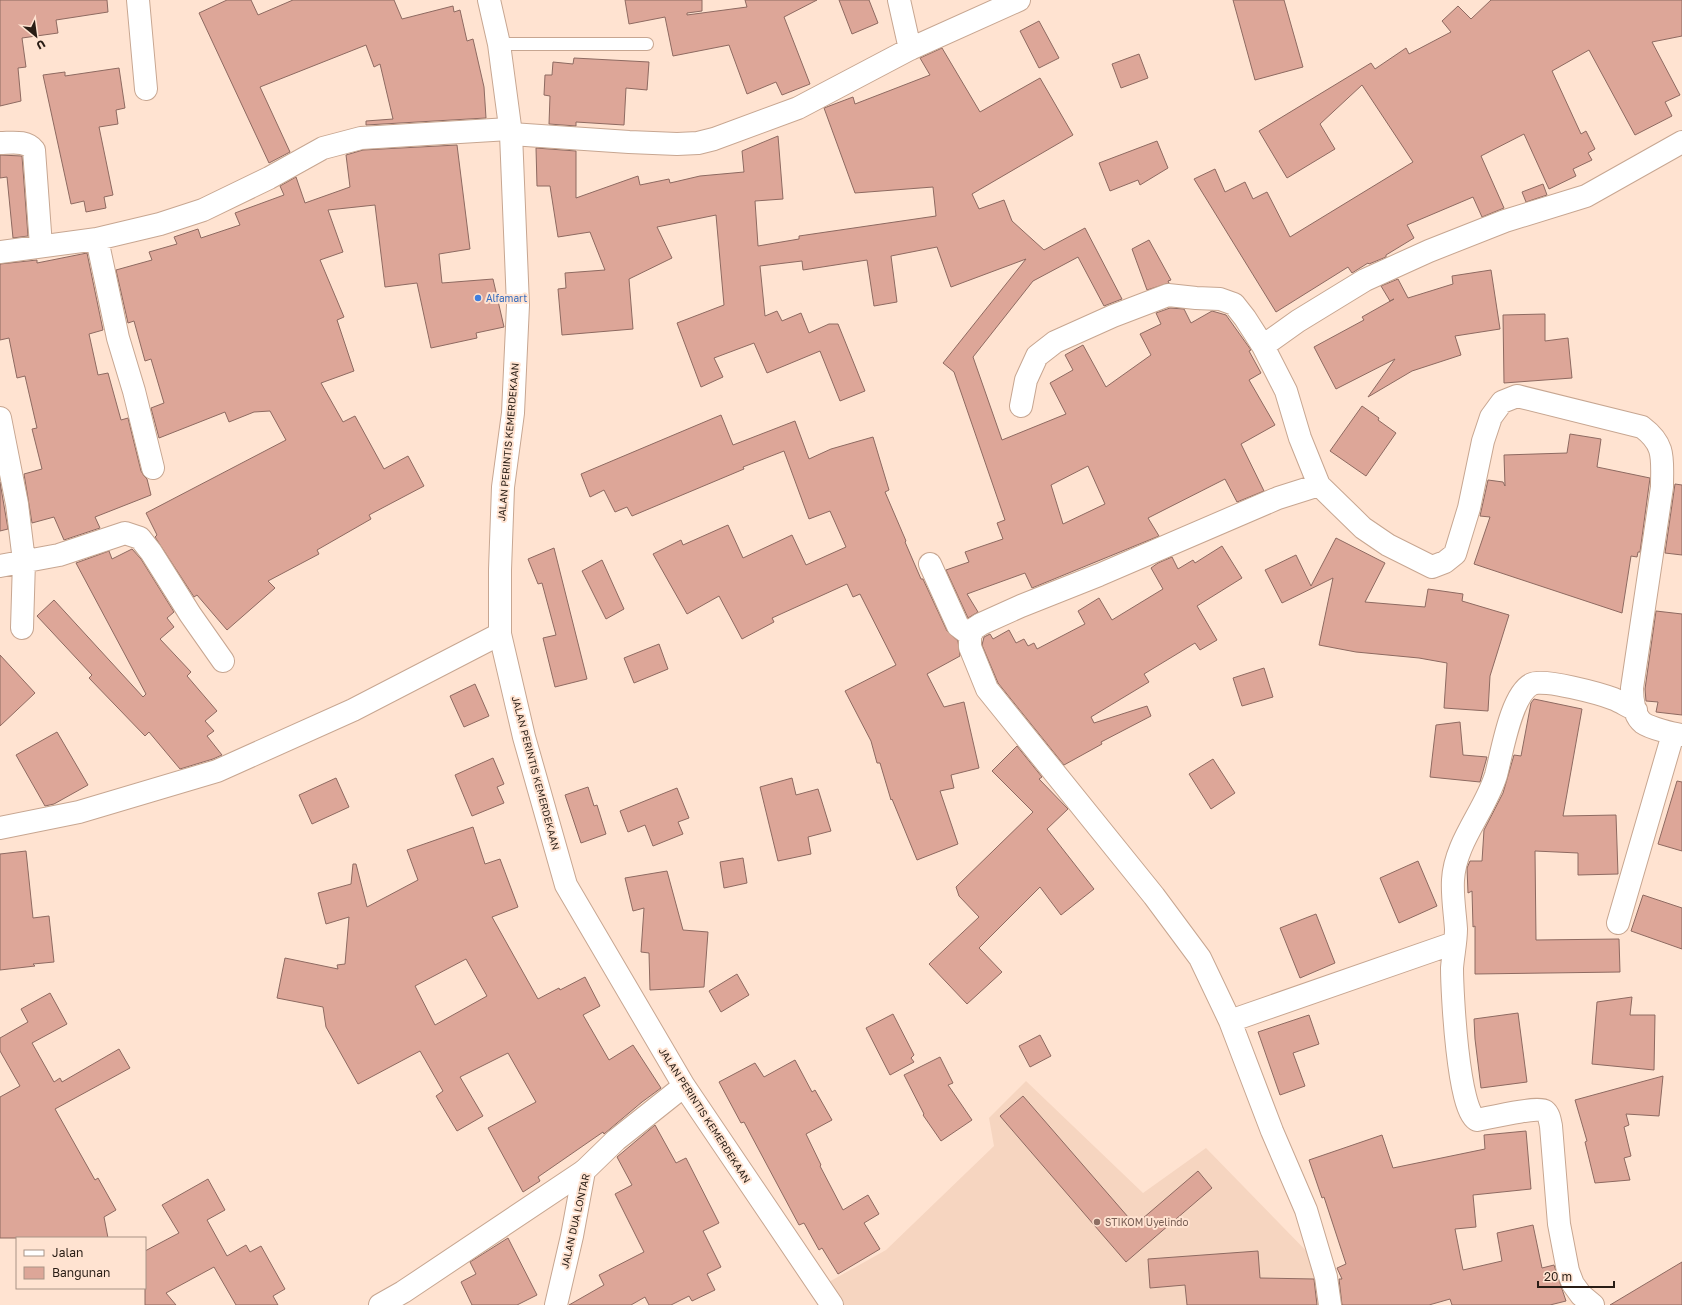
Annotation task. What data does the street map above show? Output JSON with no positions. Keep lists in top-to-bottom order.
{
  "streets": {
    "street": ["JALAN PERINTIS KEMERDEKAAN", "JALAN DUA LONTAR"]
  },
  "crossings": [
    ["JALAN PERINTIS KEMERDEKAAN", "JALAN DUA LONTAR"]
  ],
  "places": ["Alfamart", "STIKOM Uyelindo"],
  "legend": ["Jalan", "Bangunan"],
  "scale_bar": "20 m",
  "north": "bottom right"
}
